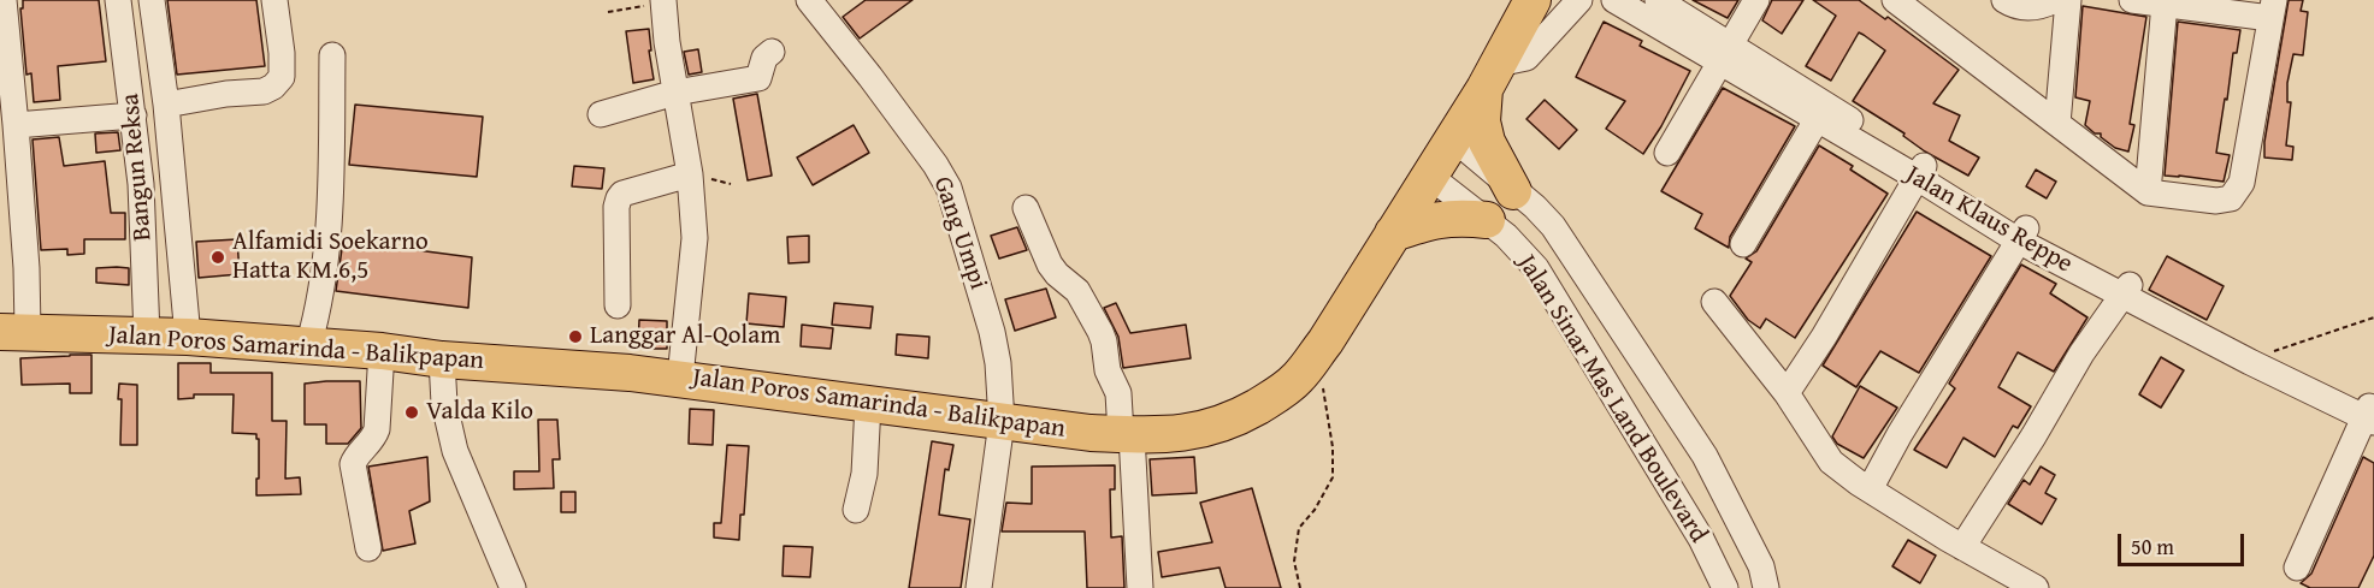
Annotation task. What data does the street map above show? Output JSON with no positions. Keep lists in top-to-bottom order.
{
  "streets": {
    "highway": ["Jalan Poros Samarinda - Balikpapan"],
    "street": [
      "Bangun Reksa",
      "Jalan Klaus Reppe",
      "Gang Umpi",
      "Jalan Sinar Mas Land Boulevard"
    ]
  },
  "crossings": [
    ["Bangun Reksa", "Jalan Poros Samarinda - Balikpapan"],
    ["Gang Umpi", "Jalan Poros Samarinda - Balikpapan"],
    ["Jalan Poros Samarinda - Balikpapan", "Jalan Sinar Mas Land Boulevard"]
  ],
  "places": ["Alfamidi Soekarno Hatta KM.6,5", "Langgar Al-Qolam", "Valda Kilo"],
  "scale_bar": "50 m"
}
